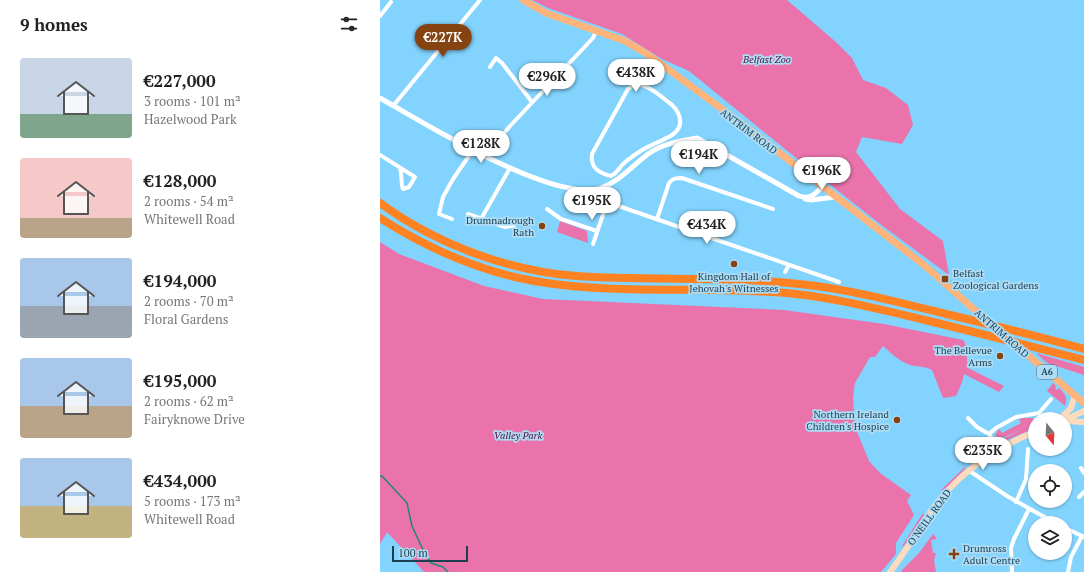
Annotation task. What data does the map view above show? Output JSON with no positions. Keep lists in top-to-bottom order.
{
  "streets": {
    "main road": ["ANTRIM ROAD", "A6", "O'NEILL ROAD"]
  },
  "parks": ["Belfast Zoo", "Valley Park"],
  "places": {
    "other": [
      "Drumnadrough Rath",
      "Kingdom Hall of Jehovah's Witnesses",
      "The Bellevue Arms",
      "Northern Ireland Children's Hospice"
    ],
    "transit": ["Belfast Zoological Gardens"],
    "health": ["Drumross Adult Centre"]
  },
  "scale_bar": "100 m",
  "north": "bottom",
  "page": {
    "heading": "9 homes",
    "price": [
      "€227K",
      "€438K",
      "€296K",
      "€128K",
      "€194K",
      "€196K",
      "€195K",
      "€434K",
      "€235K"
    ],
    "list": [
      {
        "name": "€227,000",
        "note": "3 rooms · 101 m² · Hazelwood Park"
      },
      {
        "name": "€128,000",
        "note": "2 rooms · 54 m² · Whitewell Road"
      },
      {
        "name": "€194,000",
        "note": "2 rooms · 70 m² · Floral Gardens"
      },
      {
        "name": "€195,000",
        "note": "2 rooms · 62 m² · Fairyknowe Drive"
      },
      {
        "name": "€434,000",
        "note": "5 rooms · 173 m² · Whitewell Road"
      }
    ],
    "scale": "100 m"
  }
}
